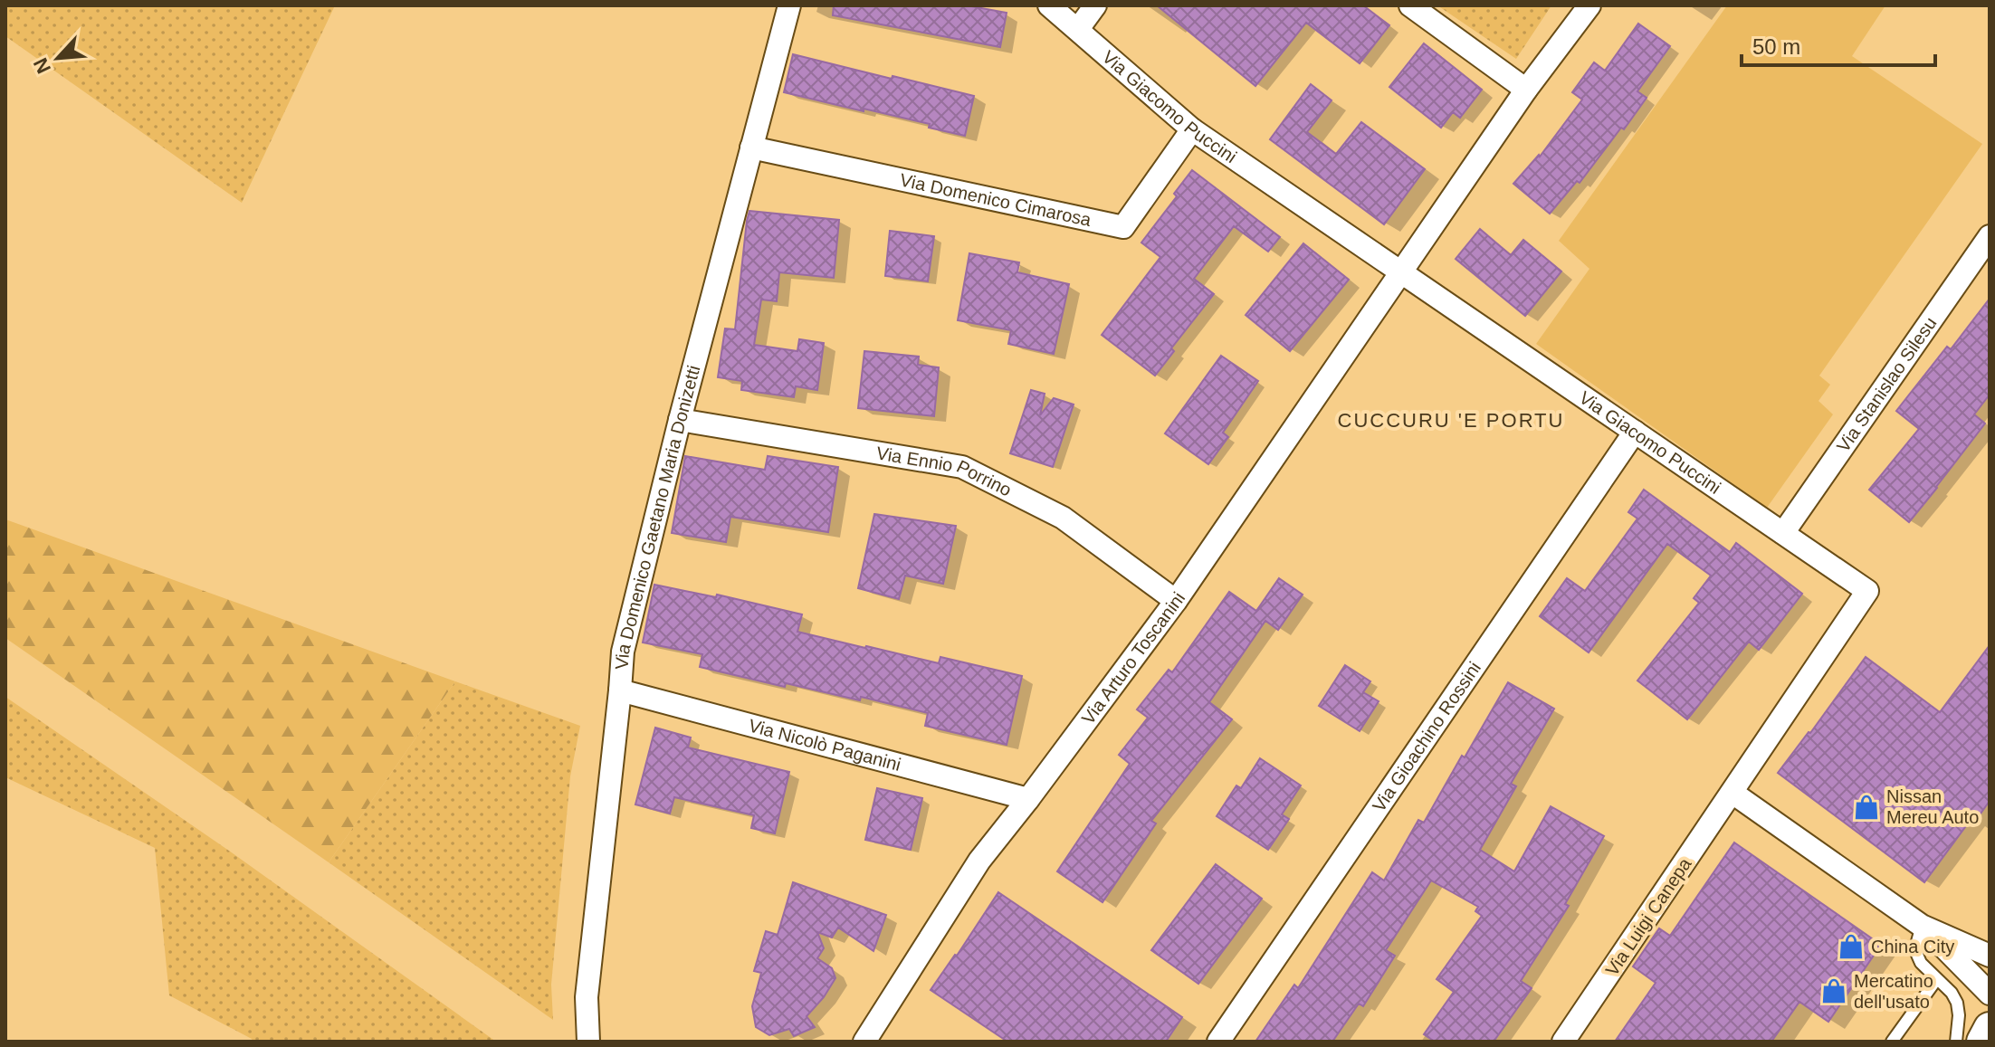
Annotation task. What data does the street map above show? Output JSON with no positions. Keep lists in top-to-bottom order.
{
  "streets": {
    "street": [
      "Via Giacomo Puccini",
      "Via Domenico Cimarosa",
      "Via Stanislao Silesu",
      "Via Ennio Porrino",
      "Via Domenico Gaetano Maria Donizetti",
      "Via Arturo Toscanini",
      "Via Gioachino Rossini",
      "Via Nicolò Paganini",
      "Via Luigi Canepa"
    ]
  },
  "crossings": [
    ["Via Giacomo Puccini", "Via Domenico Cimarosa"],
    ["Via Giacomo Puccini", "Via Stanislao Silesu"],
    ["Via Giacomo Puccini", "Via Arturo Toscanini"],
    ["Via Giacomo Puccini", "Via Gioachino Rossini"],
    ["Via Giacomo Puccini", "Via Luigi Canepa"],
    ["Via Domenico Cimarosa", "Via Domenico Gaetano Maria Donizetti"],
    ["Via Ennio Porrino", "Via Domenico Gaetano Maria Donizetti"],
    ["Via Ennio Porrino", "Via Arturo Toscanini"],
    ["Via Domenico Gaetano Maria Donizetti", "Via Nicolò Paganini"],
    ["Via Arturo Toscanini", "Via Nicolò Paganini"]
  ],
  "districts": ["CUCCURU 'E PORTU"],
  "places": {
    "shop": ["Nissan Mereu Auto", "China City", "Mercatino dell'usato"]
  },
  "scale_bar": "50 m",
  "north": "bottom left"
}
